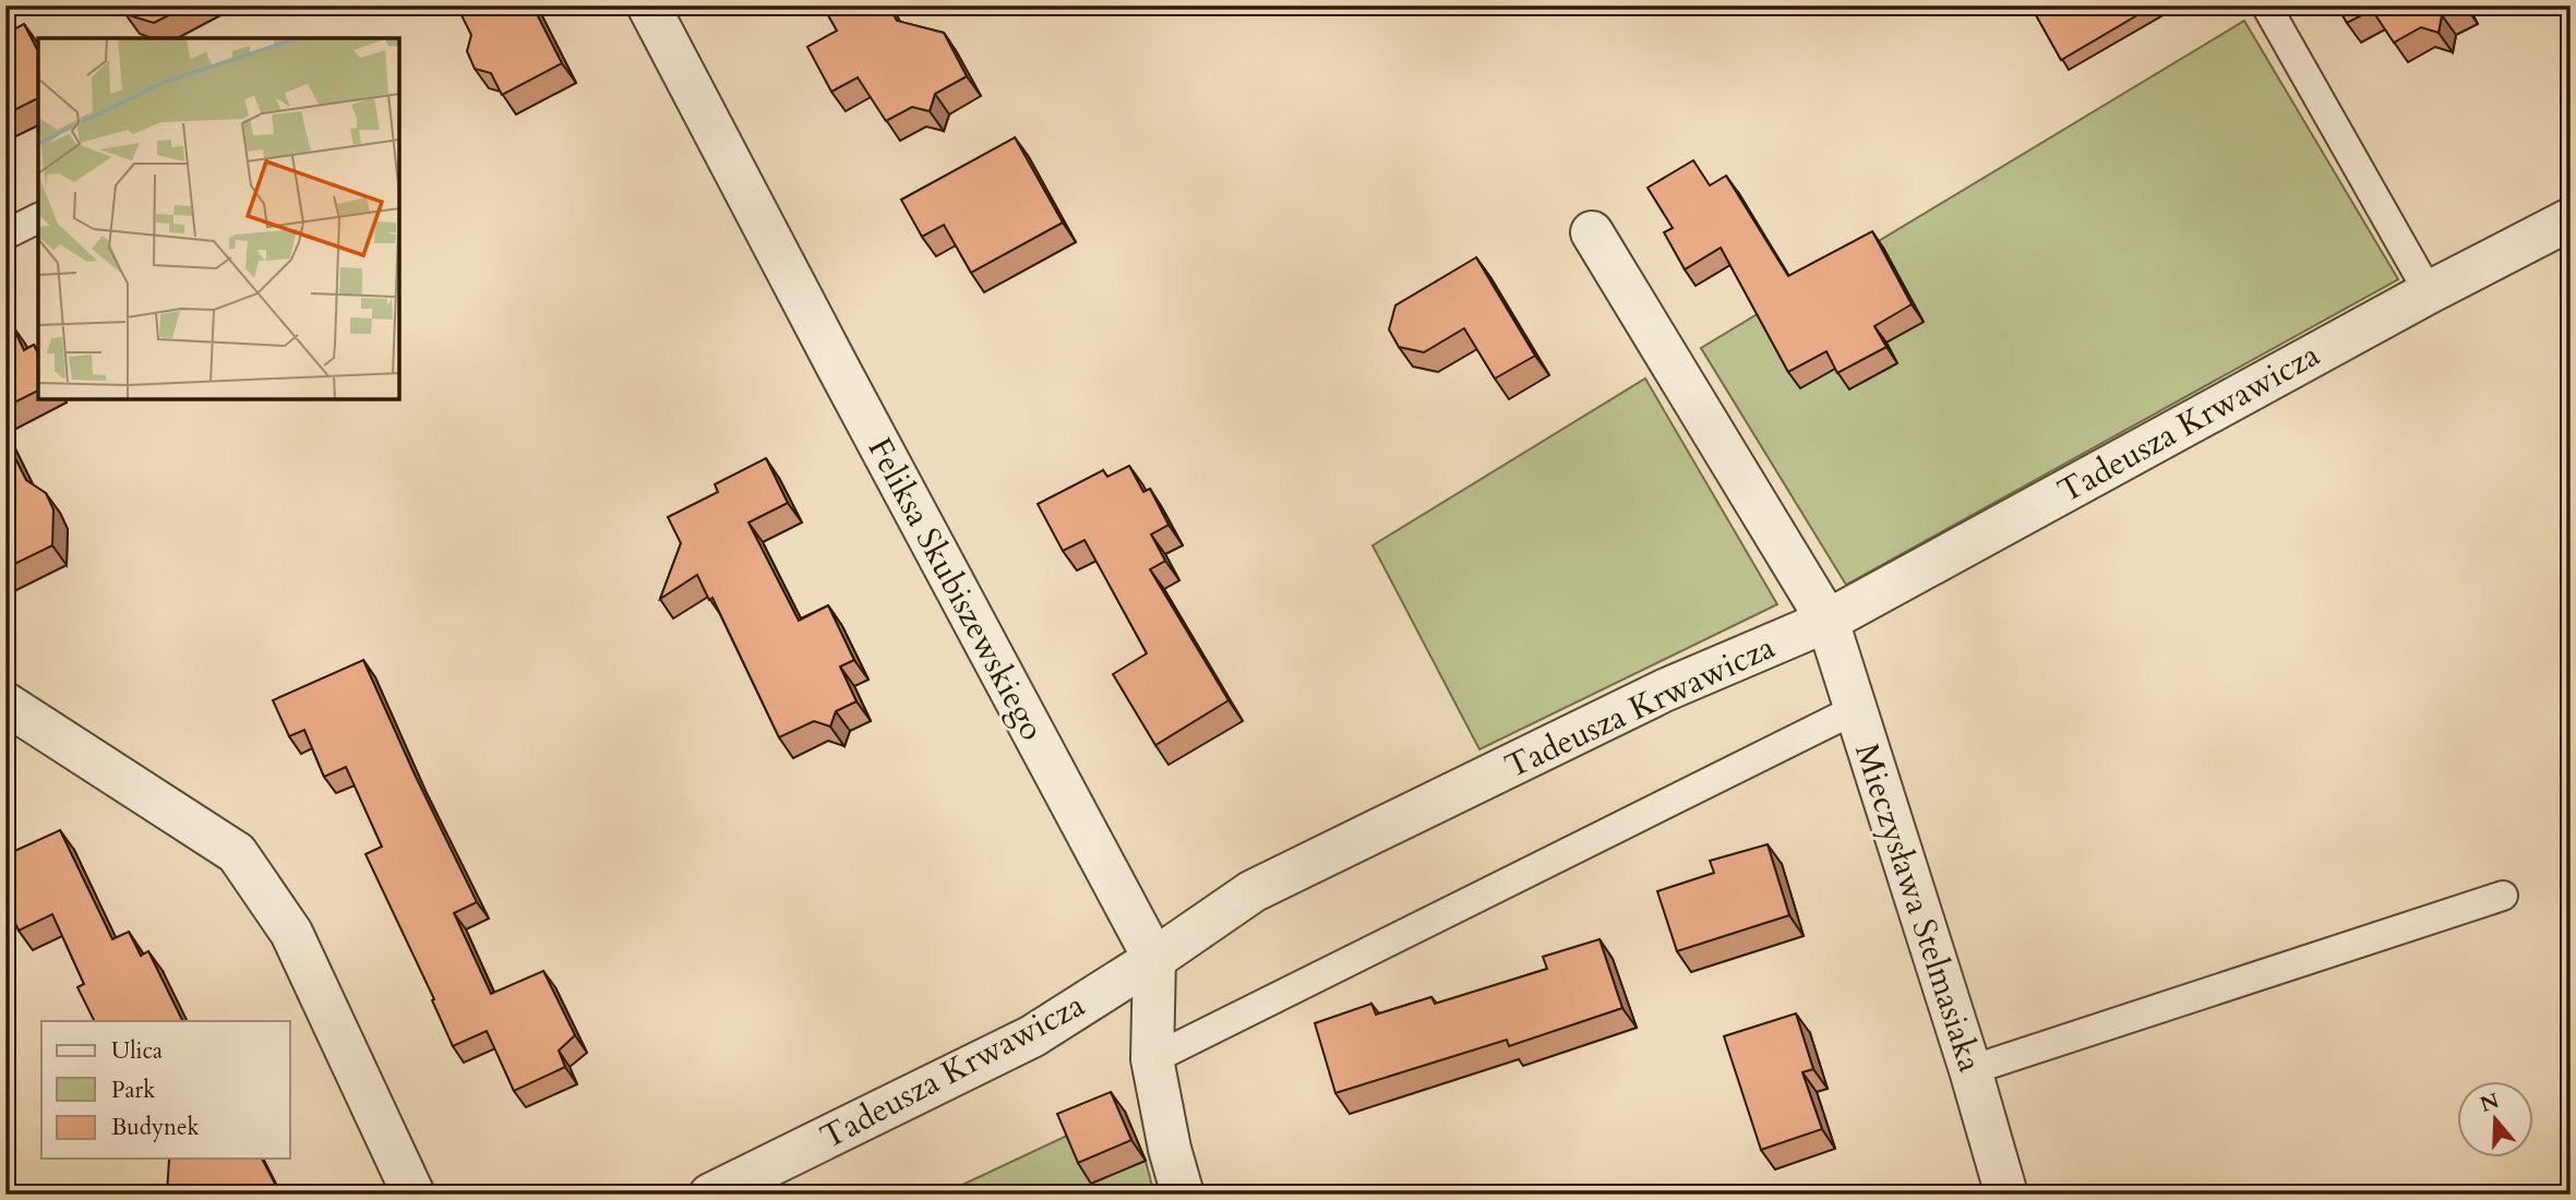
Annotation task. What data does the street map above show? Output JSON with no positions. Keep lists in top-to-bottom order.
{
  "streets": {
    "street": ["Tadeusza Krwawicza", "Feliksa Skubiszewskiego", "Mieczysława Stelmasiaka"]
  },
  "crossings": [
    ["Tadeusza Krwawicza", "Feliksa Skubiszewskiego"],
    ["Tadeusza Krwawicza", "Mieczysława Stelmasiaka"]
  ],
  "legend": ["Ulica", "Park", "Budynek"],
  "north": "top"
}
